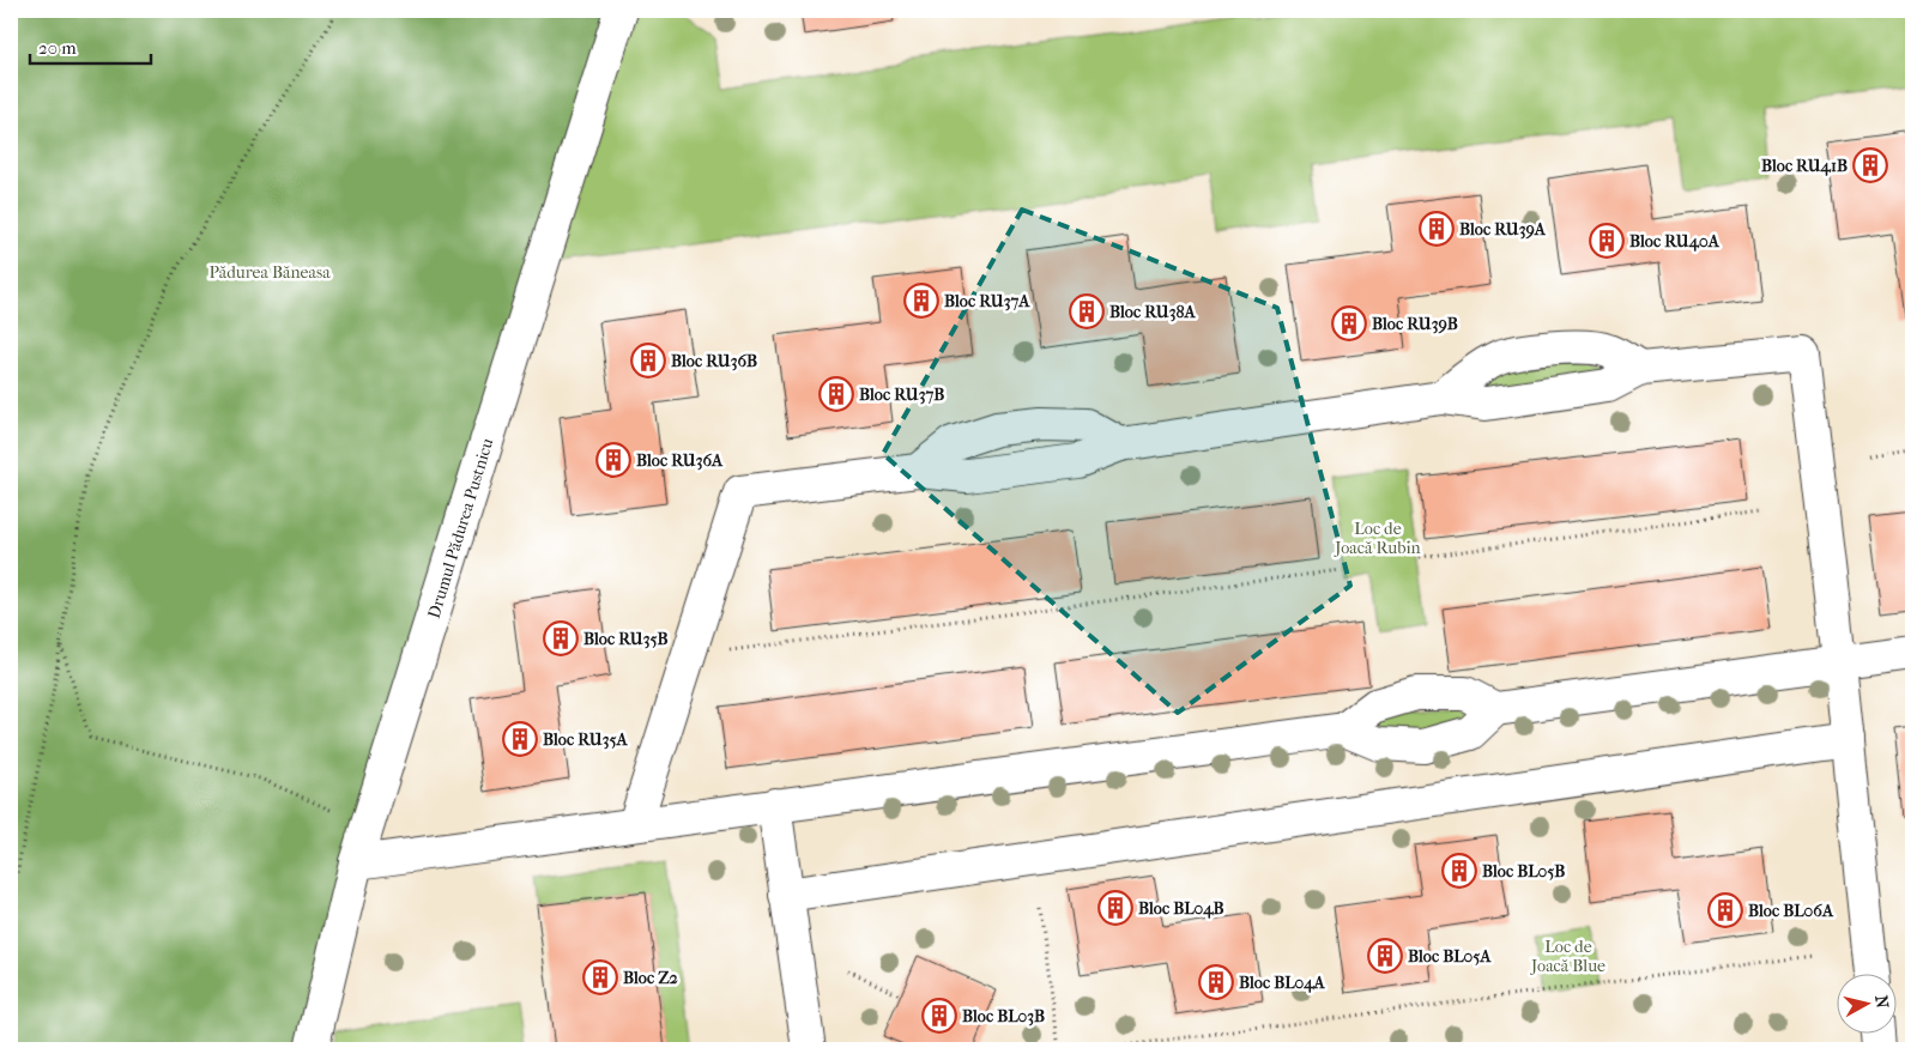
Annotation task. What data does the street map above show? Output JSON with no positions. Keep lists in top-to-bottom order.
{
  "streets": {
    "street": ["Drumul Pădurea Pustnicu"]
  },
  "parks": ["Pădurea Băneasa", "Loc de Joacă Rubin", "Loc de Joacă Blue"],
  "places": {
    "building": [
      "Bloc RU41B",
      "Bloc RU39A",
      "Bloc RU40A",
      "Bloc RU37A",
      "Bloc RU38A",
      "Bloc RU39B",
      "Bloc RU36B",
      "Bloc RU37B",
      "Bloc RU36A",
      "Bloc RU35B",
      "Bloc RU35A",
      "Bloc BL05B",
      "Bloc BL04B",
      "Bloc BL06A",
      "Bloc BL05A",
      "Bloc Z2",
      "Bloc BL04A",
      "Bloc BL03B"
    ]
  },
  "scale_bar": "20 m",
  "north": "right"
}
